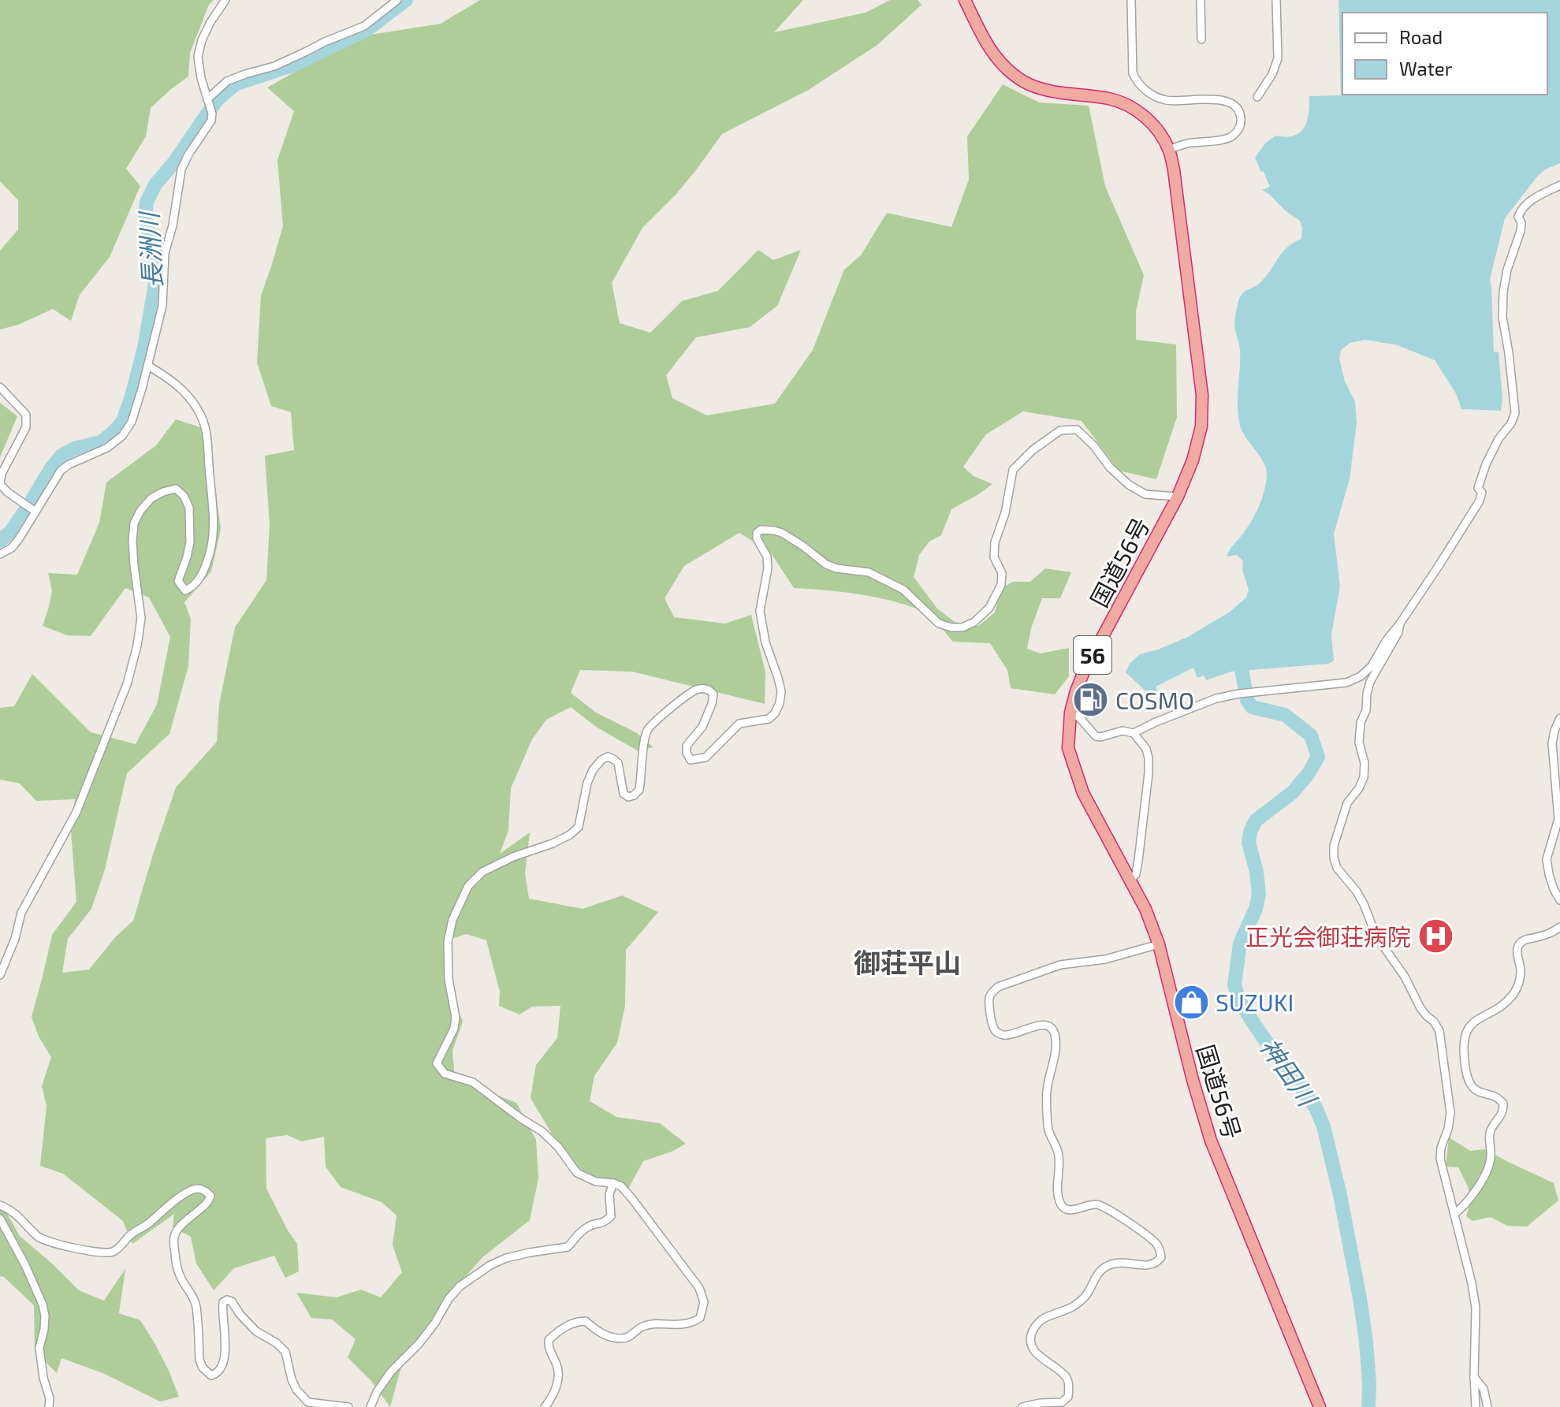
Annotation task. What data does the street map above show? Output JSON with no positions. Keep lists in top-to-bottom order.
{
  "streets": {
    "highway": ["国道56号", "56"]
  },
  "districts": ["御荘平山"],
  "water": ["長洲川", "神田川"],
  "places": {
    "fuel station": ["COSMO"],
    "hospital": ["正光会御荘病院"],
    "shop": ["SUZUKI"]
  },
  "legend": ["Road", "Water"]
}
